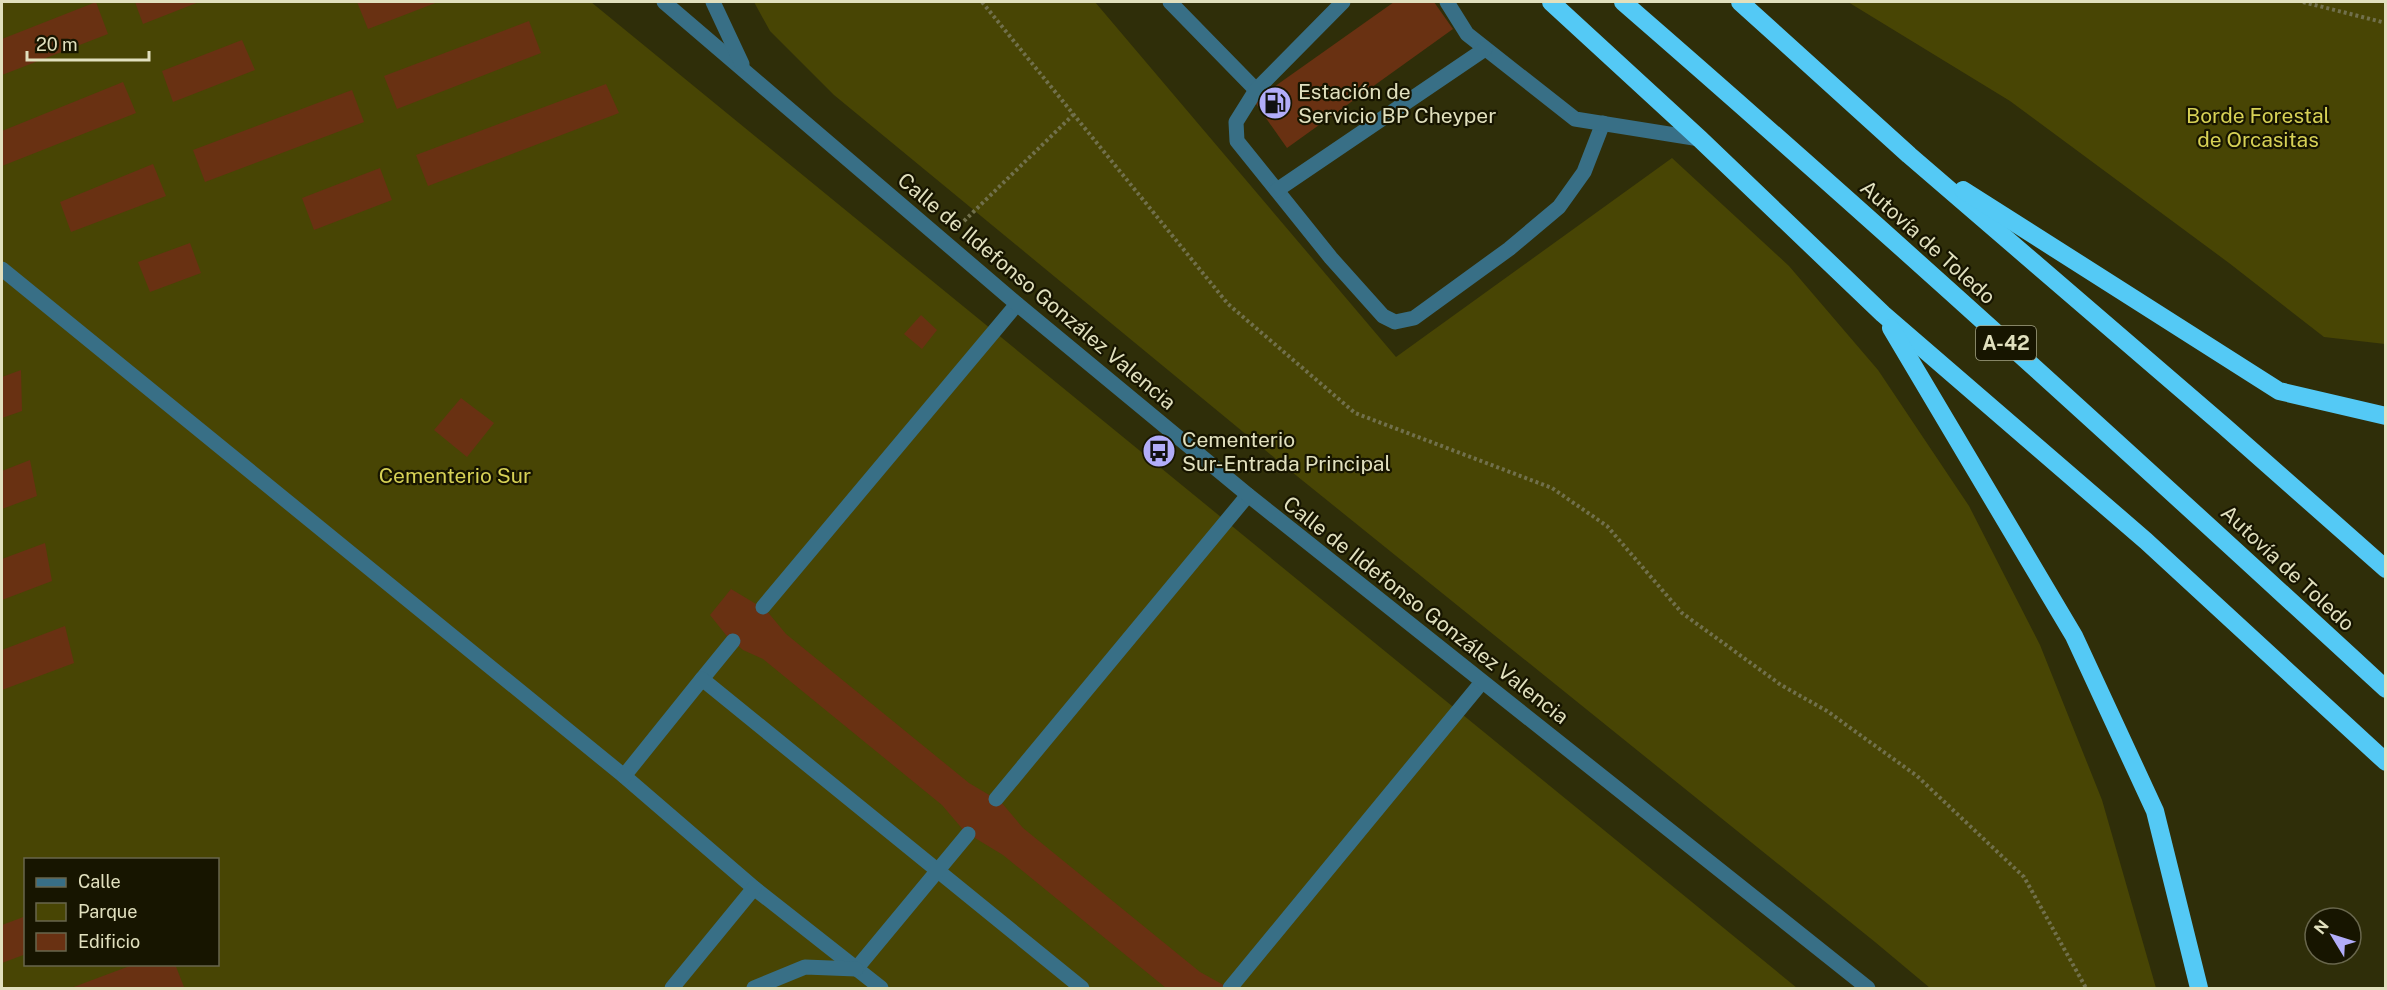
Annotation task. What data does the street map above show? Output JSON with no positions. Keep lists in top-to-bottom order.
{
  "streets": {
    "highway": ["Autovía de Toledo", "A-42"],
    "street": ["Calle de Ildefonso González Valencia"]
  },
  "parks": ["Borde Forestal de Orcasitas", "Cementerio Sur"],
  "places": {
    "fuel station": ["Estación de Servicio BP Cheyper"],
    "bus stop": ["Cementerio Sur-Entrada Principal"]
  },
  "legend": ["Calle", "Parque", "Edificio"],
  "scale_bar": "20 m",
  "north": "top left"
}
